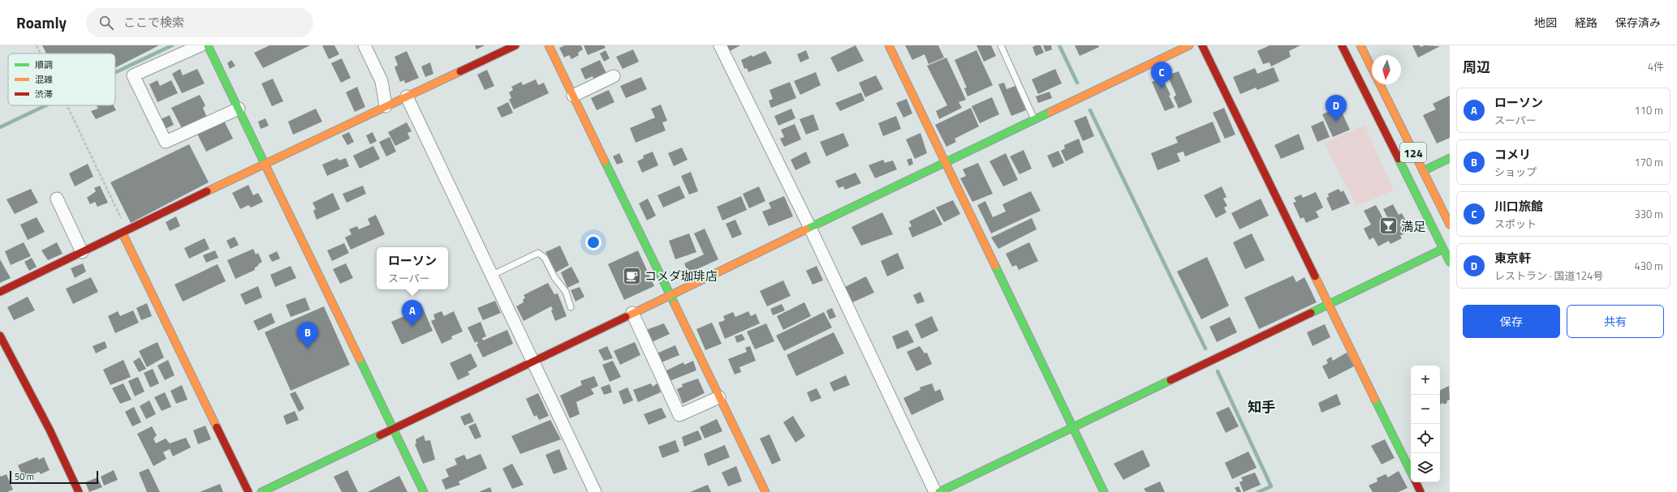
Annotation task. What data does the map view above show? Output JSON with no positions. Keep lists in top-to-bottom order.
{
  "streets": {
    "main road": ["124"]
  },
  "districts": ["知手"],
  "places": {
    "bar": ["満足"],
    "cafe": ["コメダ珈琲店"]
  },
  "legend": ["順調", "混雑", "渋滞"],
  "scale_bar": "50 m",
  "north": "bottom",
  "page": {
    "header": "Roamly",
    "search": "ここで検索",
    "nav": ["地図", "経路", "保存済み"],
    "heading": ["周辺", "4件"],
    "pins": [
      "C",
      "D",
      "A",
      "B"
    ],
    "list": [
      {
        "mark": "A",
        "name": "ローソン",
        "note": "スーパー",
        "value": "110 m"
      },
      {
        "mark": "B",
        "name": "コメリ",
        "note": "ショップ",
        "value": "170 m"
      },
      {
        "mark": "C",
        "name": "川口旅館",
        "note": "スポット",
        "value": "330 m"
      },
      {
        "mark": "D",
        "name": "東京軒",
        "note": "レストラン · 国道124号",
        "value": "430 m"
      }
    ],
    "popup": ["ローソン", "スーパー"],
    "buttons": ["保存", "共有"],
    "map_buttons": ["+", "−"],
    "scale": "50 m"
  }
}
